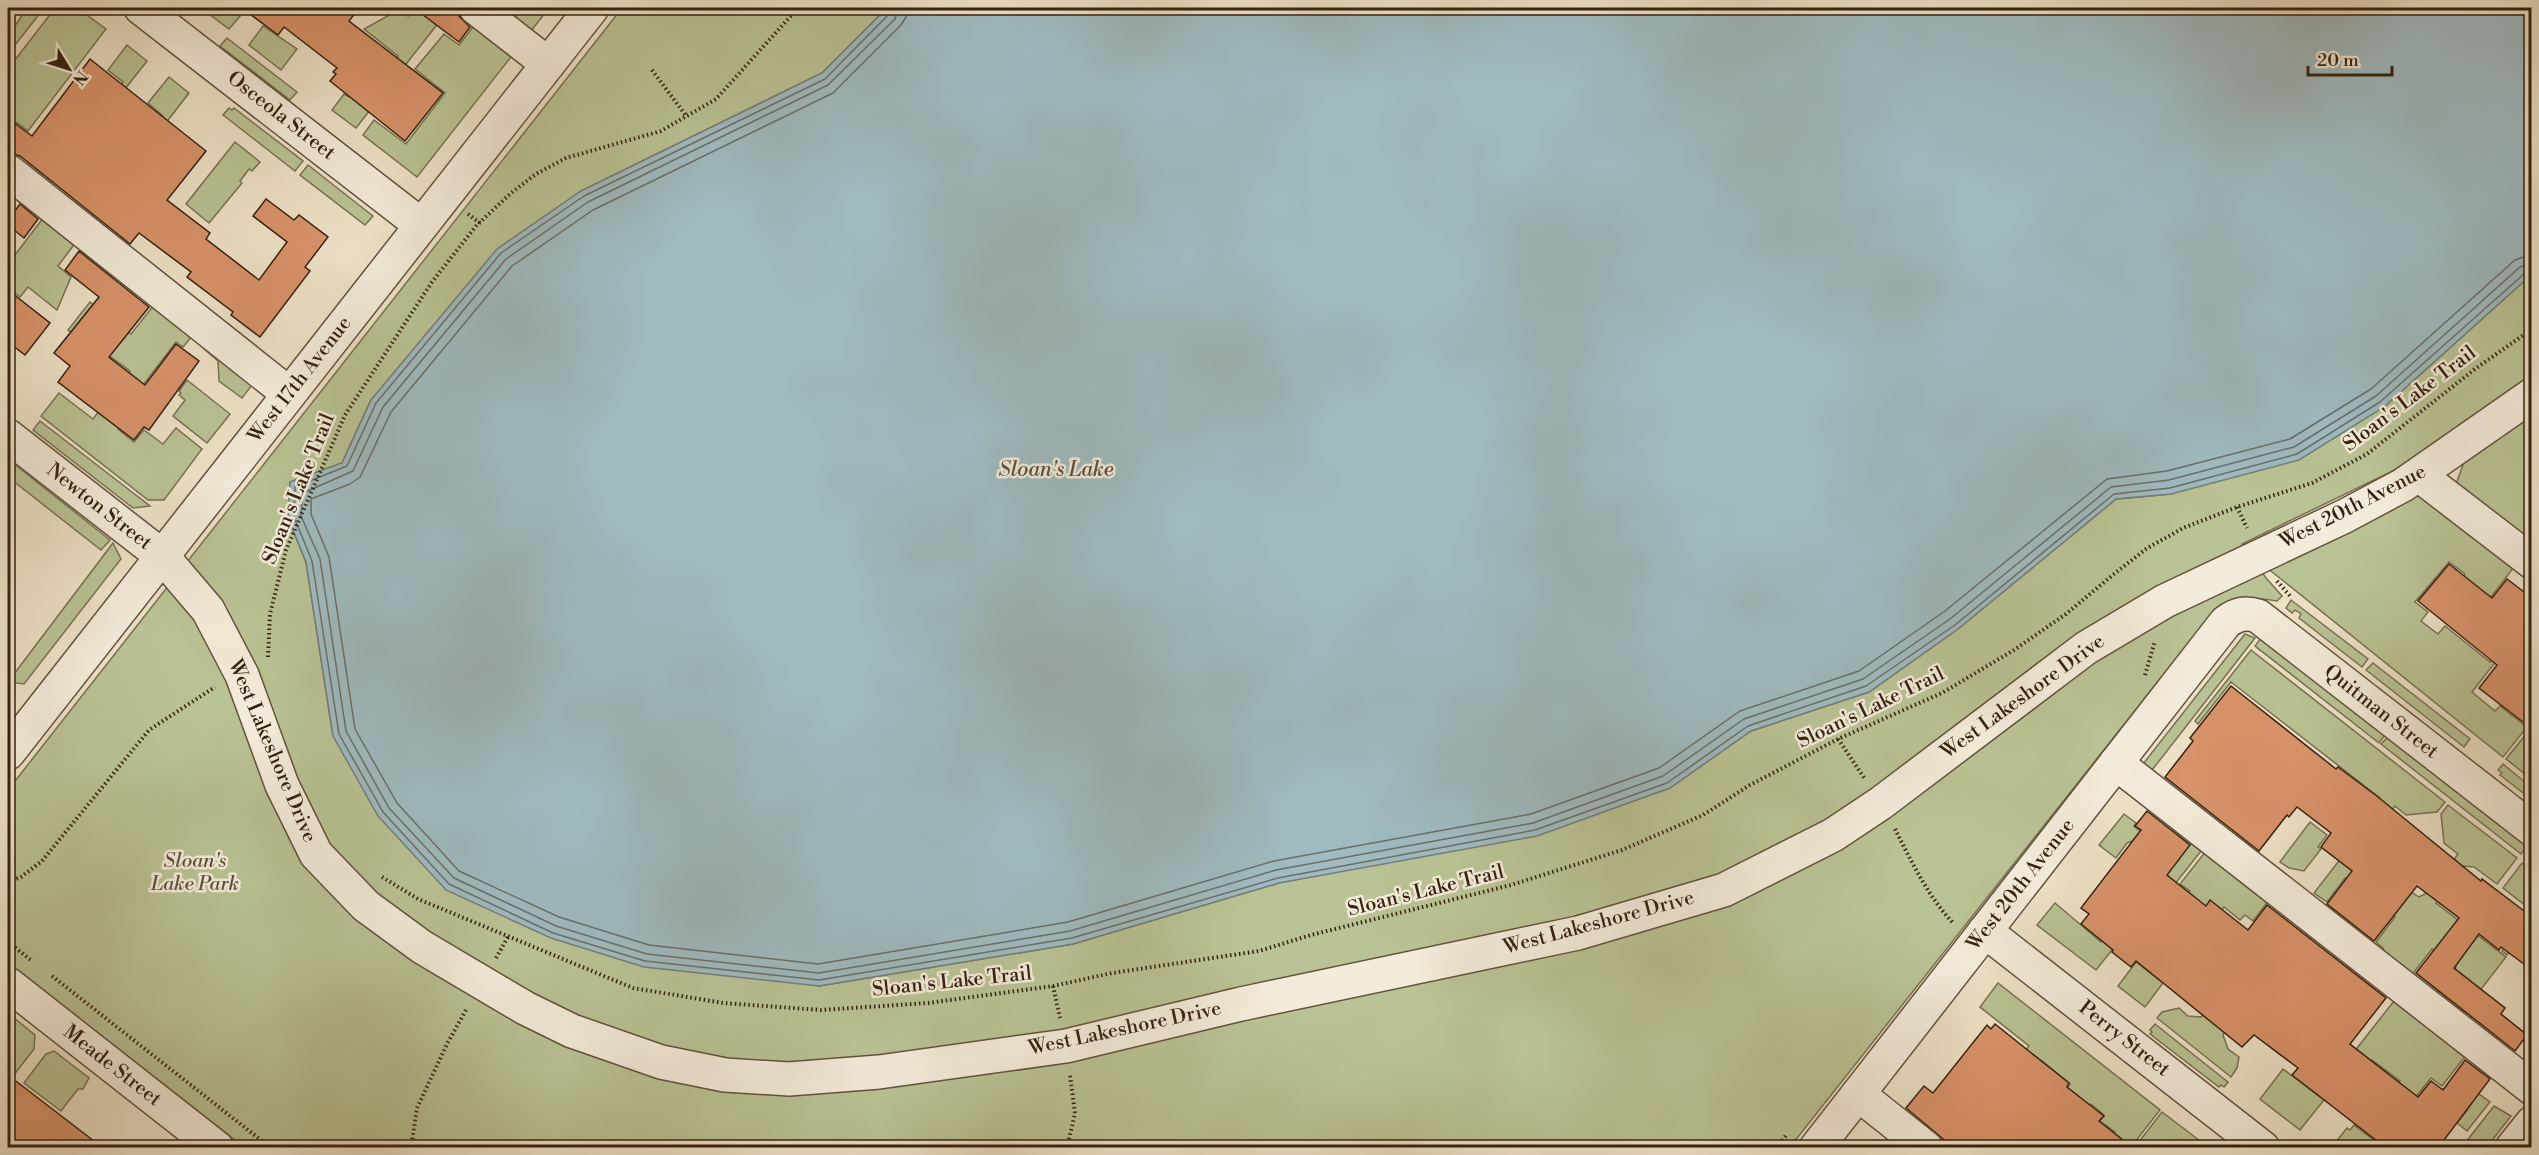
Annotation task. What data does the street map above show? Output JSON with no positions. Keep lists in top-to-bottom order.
{
  "streets": {
    "street": [
      "Osceola Street",
      "West 17th Avenue",
      "Newton Street",
      "West 20th Avenue",
      "West Lakeshore Drive",
      "Quitman Street",
      "Perry Street",
      "Meade Street"
    ],
    "path": ["Sloan's Lake Trail"]
  },
  "crossings": [
    ["Osceola Street", "West 17th Avenue"],
    ["West 17th Avenue", "Newton Street"],
    ["West 17th Avenue", "West Lakeshore Drive"],
    ["Sloan's Lake Trail", "West Lakeshore Drive"],
    ["Newton Street", "West Lakeshore Drive"],
    ["West 20th Avenue", "West Lakeshore Drive"],
    ["West 20th Avenue", "Quitman Street"],
    ["West 20th Avenue", "Perry Street"]
  ],
  "water": ["Sloan's Lake"],
  "parks": ["Sloan's Lake Park"],
  "scale_bar": "20 m",
  "north": "bottom right"
}
